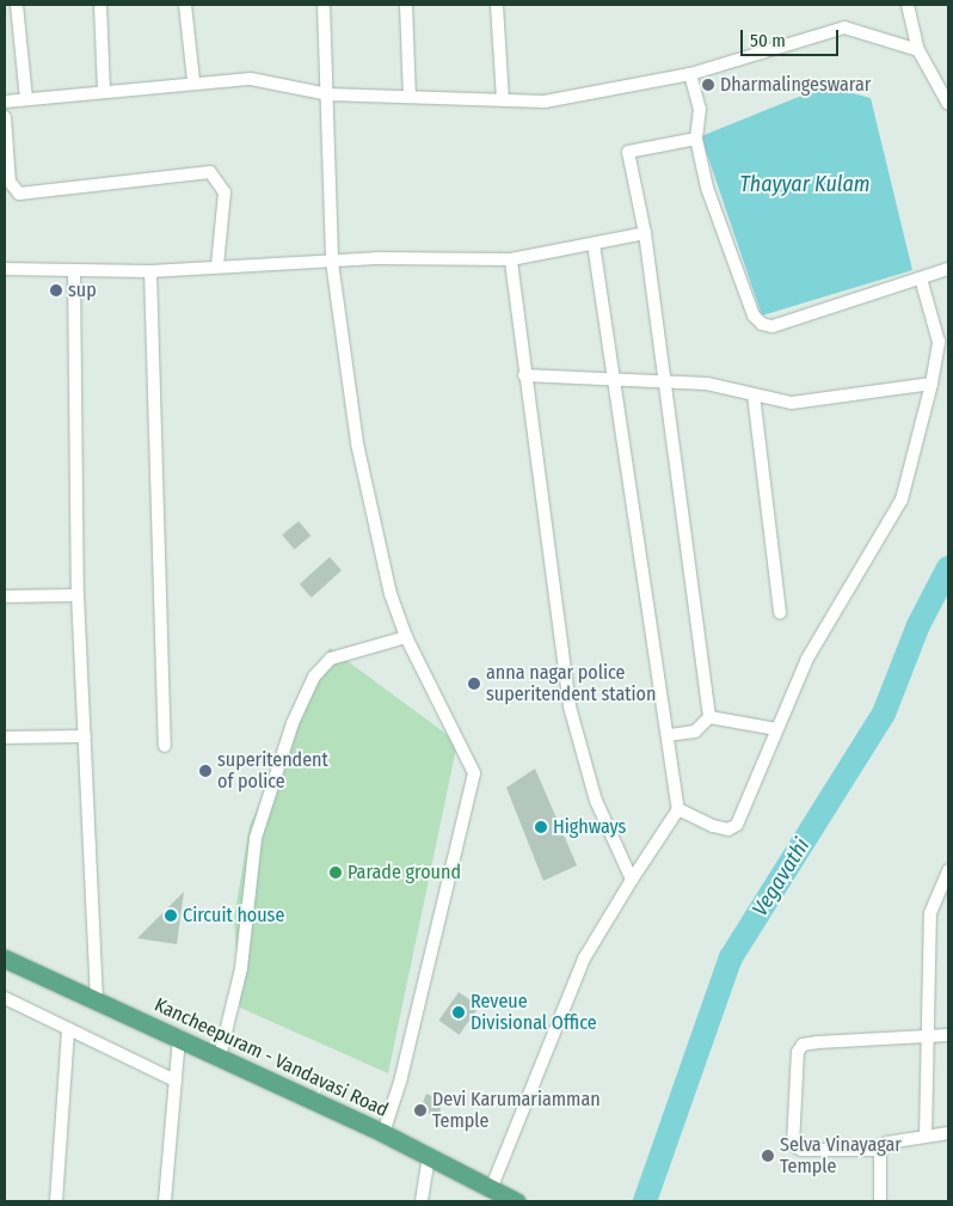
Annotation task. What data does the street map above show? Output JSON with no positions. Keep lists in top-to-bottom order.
{
  "streets": {
    "main road": ["Kancheepuram - Vandavasi Road"]
  },
  "water": ["Thayyar Kulam", "Vegavathi"],
  "places": [
    "Dharmalingeswarar",
    "sup",
    "anna nagar police superitendent station",
    "superitendent of police",
    "Highways",
    "Parade ground",
    "Circuit house",
    "Reveue Divisional Office",
    "Devi Karumariamman Temple",
    "Selva Vinayagar Temple"
  ],
  "scale_bar": "50 m"
}
